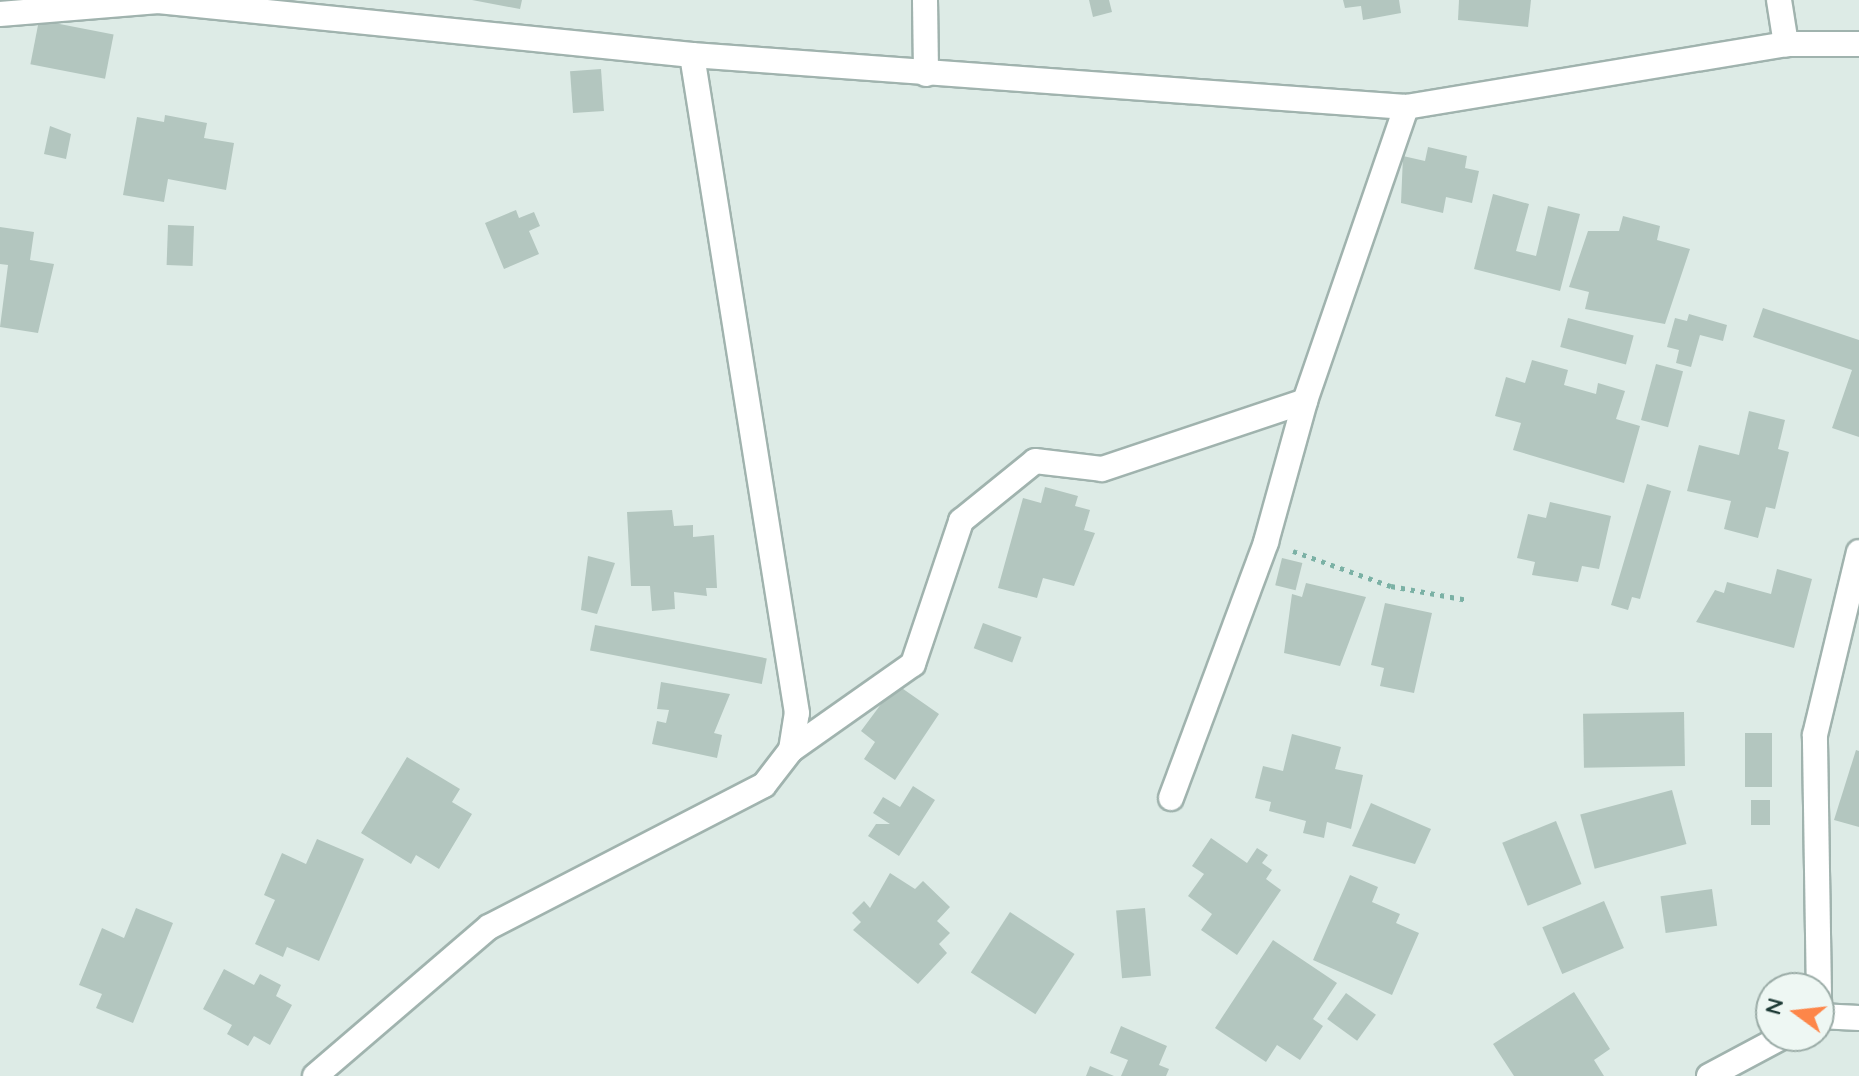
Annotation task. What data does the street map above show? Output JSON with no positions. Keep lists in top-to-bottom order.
{
  "north": "left"
}
